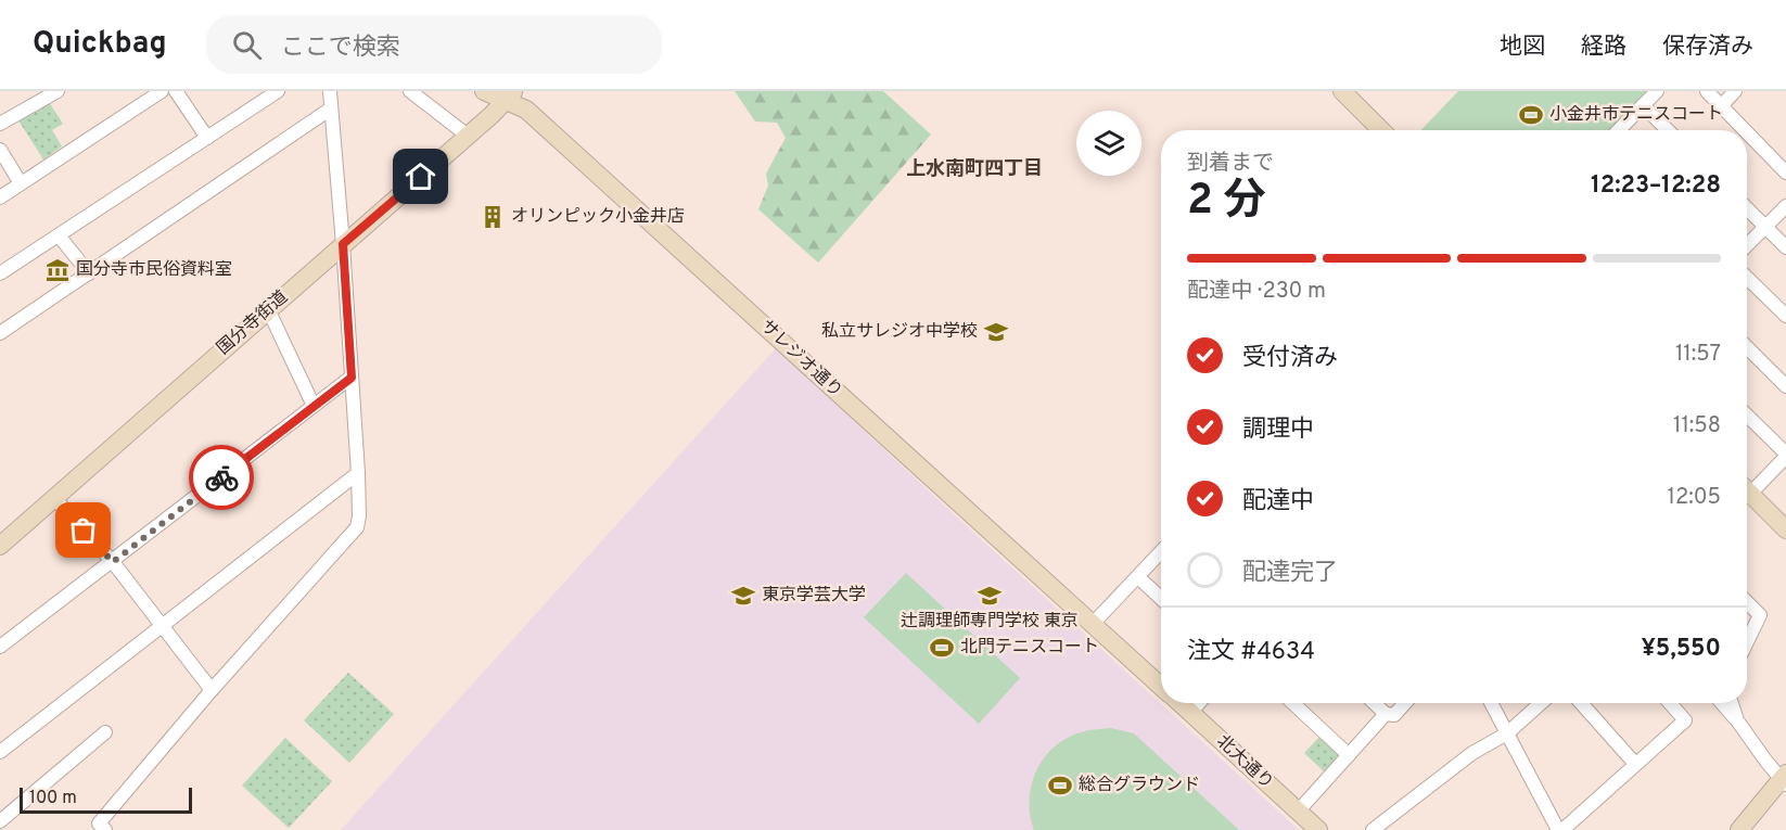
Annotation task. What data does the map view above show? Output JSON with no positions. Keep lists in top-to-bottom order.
{
  "streets": {
    "street": ["国分寺街道", "サレジオ通り", "北大通り"]
  },
  "crossings": [
    ["国分寺街道", "サレジオ通り"],
    ["サレジオ通り", "北大通り"]
  ],
  "districts": ["上水南町四丁目"],
  "places": {
    "sports": ["小金井市テニスコート", "北門テニスコート", "総合グラウンド"],
    "building": ["オリンピック小金井店"],
    "museum": ["国分寺市民俗資料室"],
    "school or university": ["私立サレジオ中学校", "東京学芸大学", "辻調理師専門学校 東京"]
  },
  "scale_bar": "100 m",
  "page": {
    "header": "Quickbag",
    "search": "ここで検索",
    "nav": ["地図", "経路", "保存済み"],
    "heading": ["2 分", "到着まで", "12:23–12:28"],
    "panel": ["注文 #4634", "¥5,550"],
    "bar": "配達中 · 230 m",
    "list": [
      ["受付済み", "11:57"],
      ["調理中", "11:58"],
      ["配達中", "12:05"],
      "配達完了"
    ],
    "scale": "100 m"
  }
}
